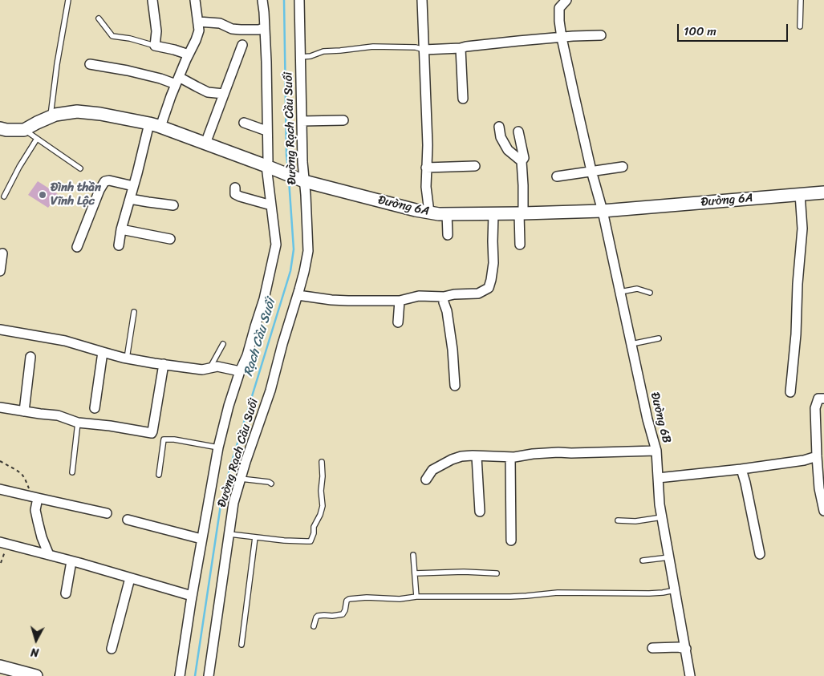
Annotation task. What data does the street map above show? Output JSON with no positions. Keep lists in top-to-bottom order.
{
  "streets": {
    "street": ["Đường Rạch Cầu Suối", "Đường 6A", "Đường 6B"]
  },
  "crossings": [
    ["Đường Rạch Cầu Suối", "Đường 6A"],
    ["Đường 6A", "Đường 6B"]
  ],
  "water": ["Rạch Cầu Suối"],
  "places": ["Đình thần Vĩnh Lộc"],
  "scale_bar": "100 m",
  "north": "bottom"
}
